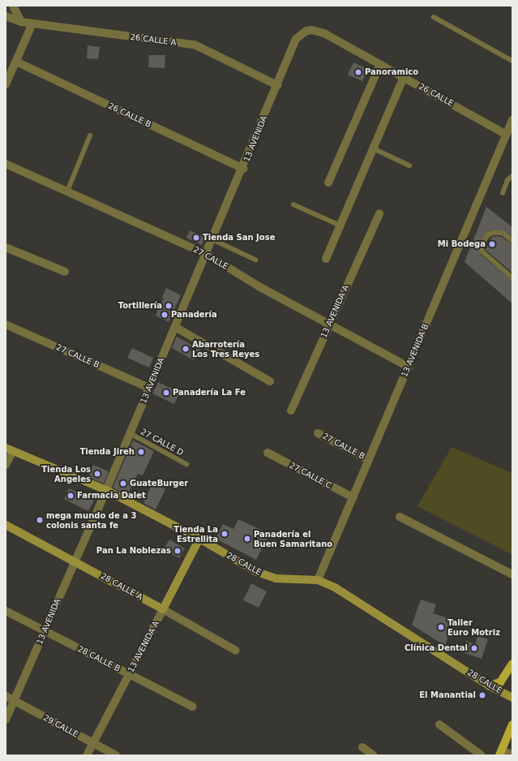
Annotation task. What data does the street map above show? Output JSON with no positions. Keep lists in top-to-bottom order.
{
  "streets": {
    "main road": ["13 AVENIDA A", "28 CALLE", "28 CALLE A"],
    "street": [
      "26 CALLE A",
      "26 CALLE",
      "26 CALLE B",
      "13 AVENIDA",
      "27 CALLE",
      "13 AVENIDA B",
      "27 CALLE B",
      "27 CALLE C",
      "28 CALLE B",
      "29 CALLE"
    ],
    "lane": ["27 CALLE D"]
  },
  "crossings": [
    ["26 CALLE A", "13 AVENIDA"],
    ["26 CALLE", "13 AVENIDA"],
    ["26 CALLE", "13 AVENIDA B"],
    ["26 CALLE B", "13 AVENIDA"],
    ["13 AVENIDA", "27 CALLE"],
    ["13 AVENIDA", "27 CALLE B"],
    ["13 AVENIDA", "27 CALLE D"],
    ["13 AVENIDA", "28 CALLE"],
    ["13 AVENIDA", "28 CALLE A"],
    ["13 AVENIDA", "28 CALLE B"],
    ["13 AVENIDA", "29 CALLE"],
    ["27 CALLE", "13 AVENIDA A"],
    ["27 CALLE", "13 AVENIDA B"],
    ["13 AVENIDA A", "28 CALLE"],
    ["13 AVENIDA A", "28 CALLE A"],
    ["13 AVENIDA A", "28 CALLE B"],
    ["13 AVENIDA A", "29 CALLE"],
    ["13 AVENIDA B", "27 CALLE B"],
    ["13 AVENIDA B", "27 CALLE C"],
    ["13 AVENIDA B", "28 CALLE"]
  ],
  "places": [
    "Panoramico",
    "Tienda San Jose",
    "Mi Bodega",
    "Tortillería",
    "Panadería",
    "Abarrotería Los Tres Reyes",
    "Panadería La Fe",
    "Tienda Jireh",
    "Tienda Los Angeles",
    "GuateBurger",
    "Farmacia Dalet",
    "mega mundo de a 3 colonis santa fe",
    "Tienda La Estrellita",
    "Panadería el Buen Samaritano",
    "Pan La Noblezas",
    "Taller Euro Motriz",
    "Clínica Dental",
    "El Manantial"
  ]
}
